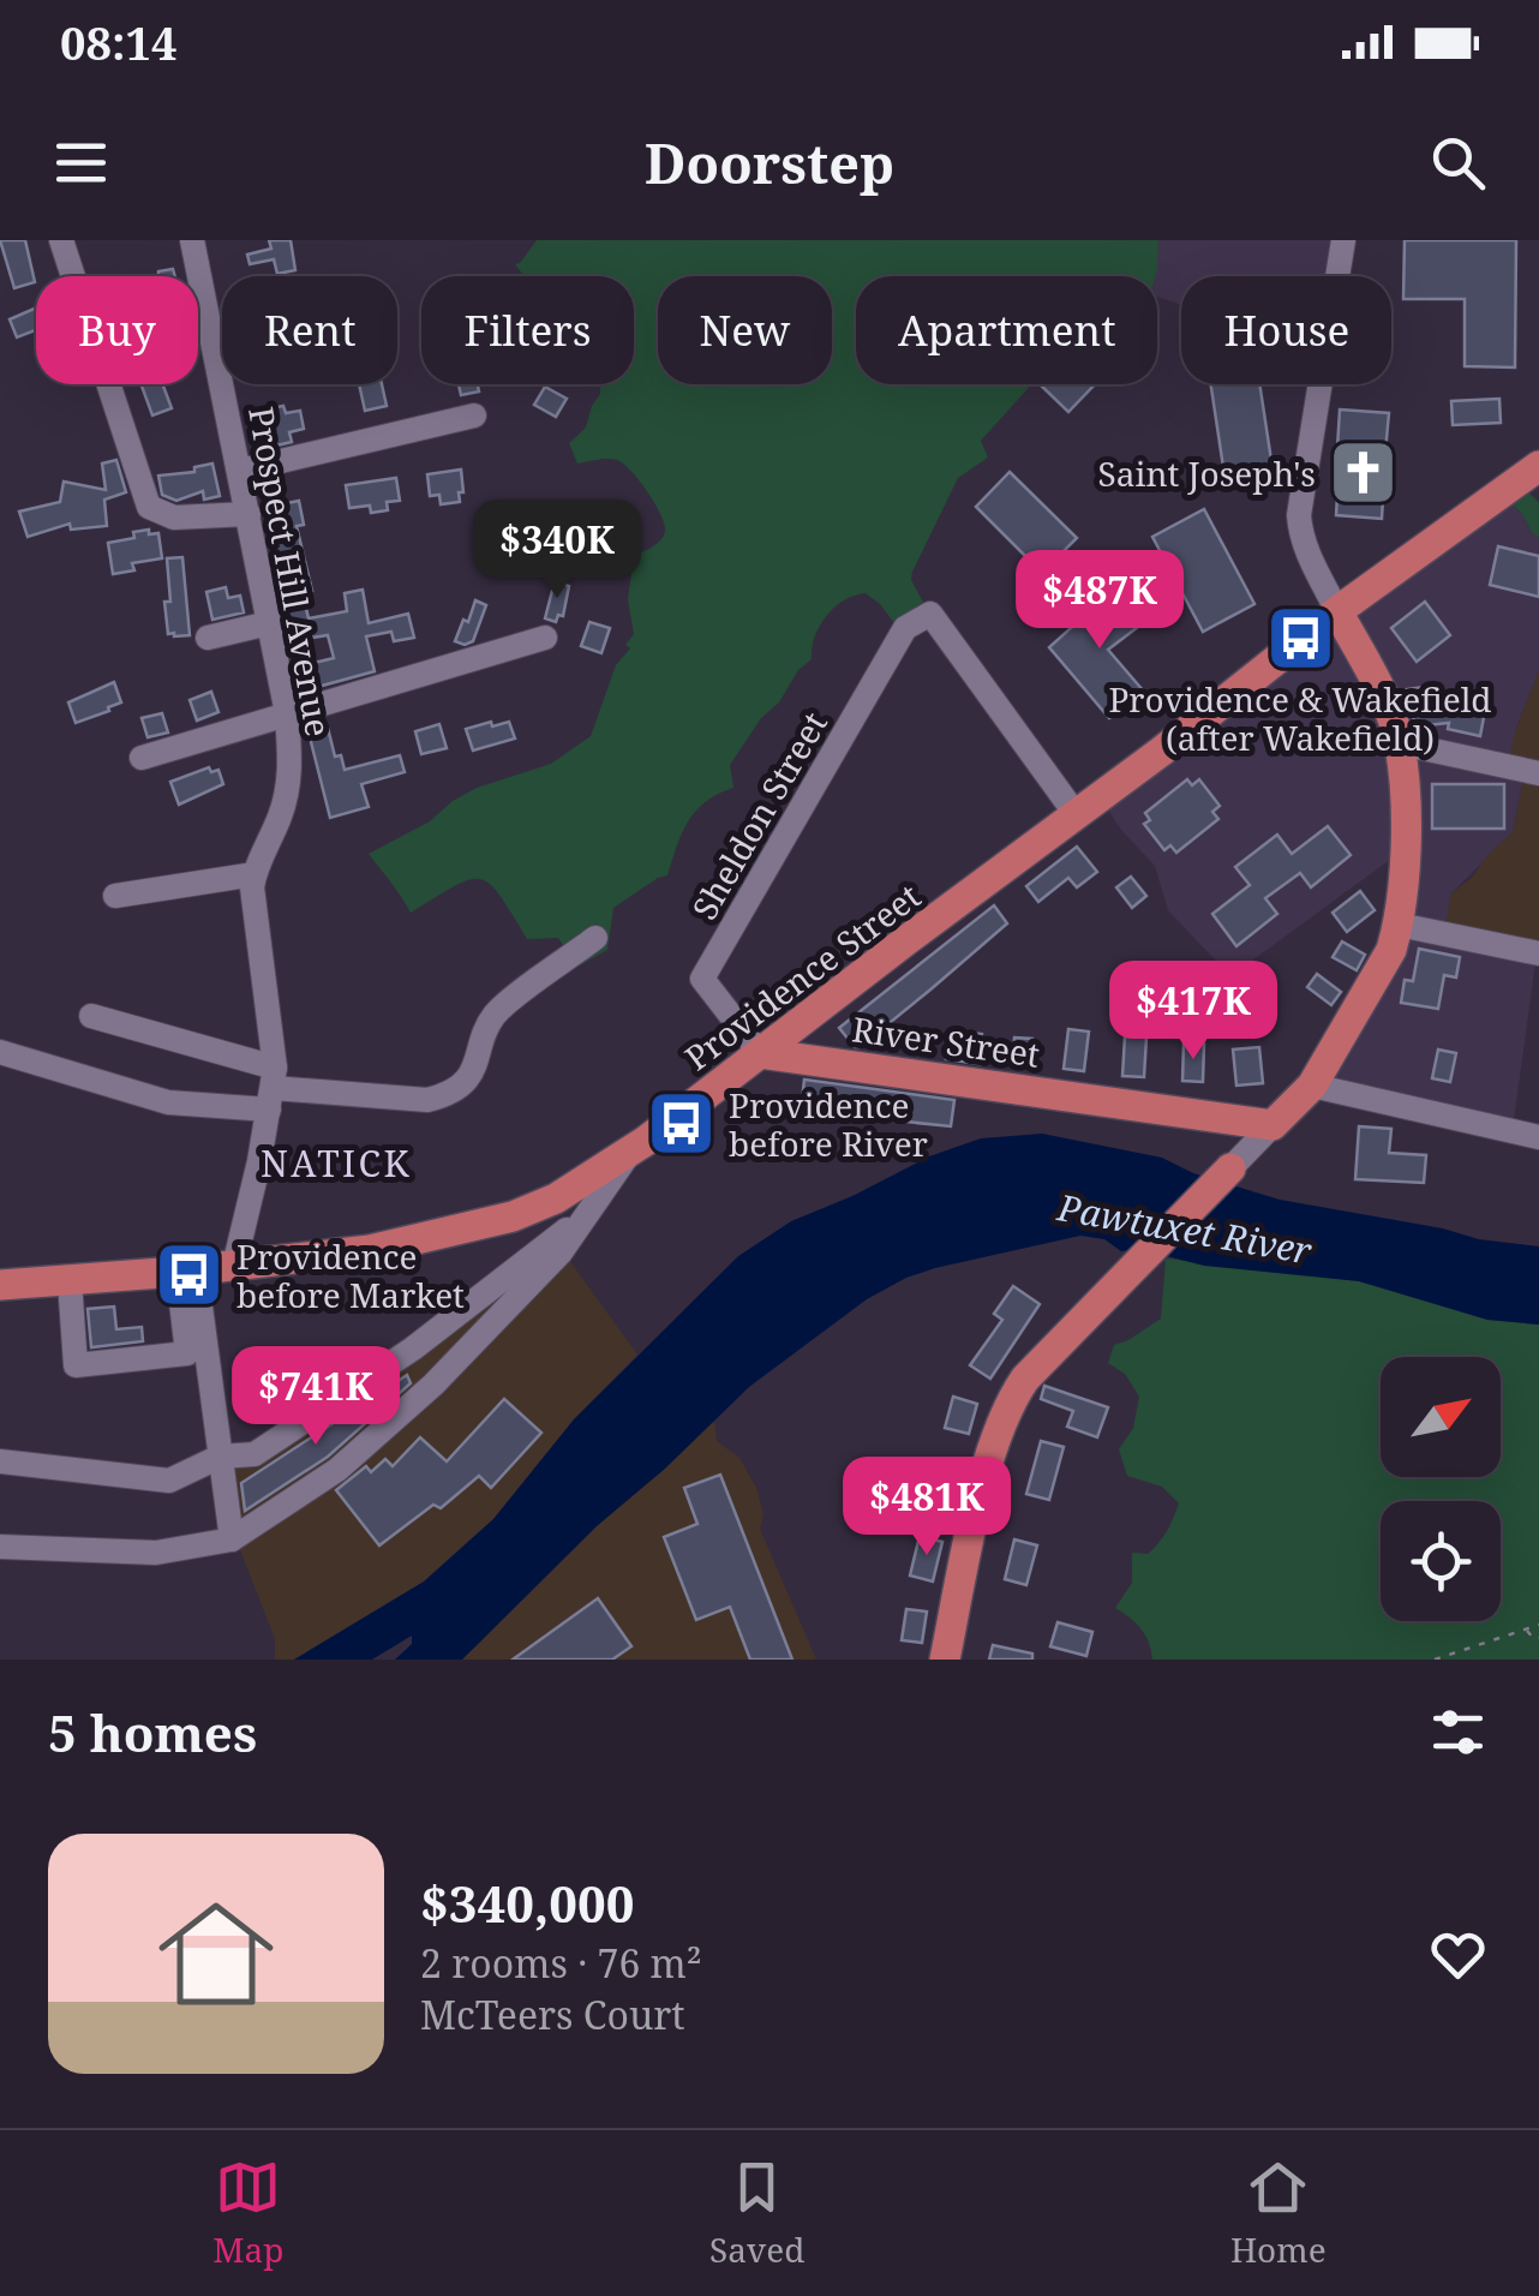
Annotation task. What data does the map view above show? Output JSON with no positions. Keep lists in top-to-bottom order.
{
  "streets": {
    "main road": ["Providence Street", "River Street"],
    "street": ["Prospect Hill Avenue", "Sheldon Street"]
  },
  "crossings": [
    ["Prospect Hill Avenue", "Providence Street"],
    ["Sheldon Street", "Providence Street"],
    ["Sheldon Street", "River Street"],
    ["Providence Street", "River Street"]
  ],
  "districts": ["NATICK"],
  "water": ["Pawtuxet River"],
  "places": {
    "church": ["Saint Joseph's"],
    "bus stop": ["Providence & Wakefield (after Wakefield)", "Providence before River", "Providence before Market"]
  },
  "north": "top right",
  "page": {
    "status": "08:14",
    "header": "Doorstep",
    "chip": [
      "Buy",
      "Rent",
      "Filters",
      "New",
      "Apartment",
      "House"
    ],
    "price": [
      "$340K",
      "$487K",
      "$417K",
      "$741K",
      "$481K"
    ],
    "heading": "5 homes",
    "list": [
      {
        "name": "$340,000",
        "note": "2 rooms · 76 m² · McTeers Court"
      }
    ],
    "tabs": ["Map", "Saved", "Home"]
  }
}
